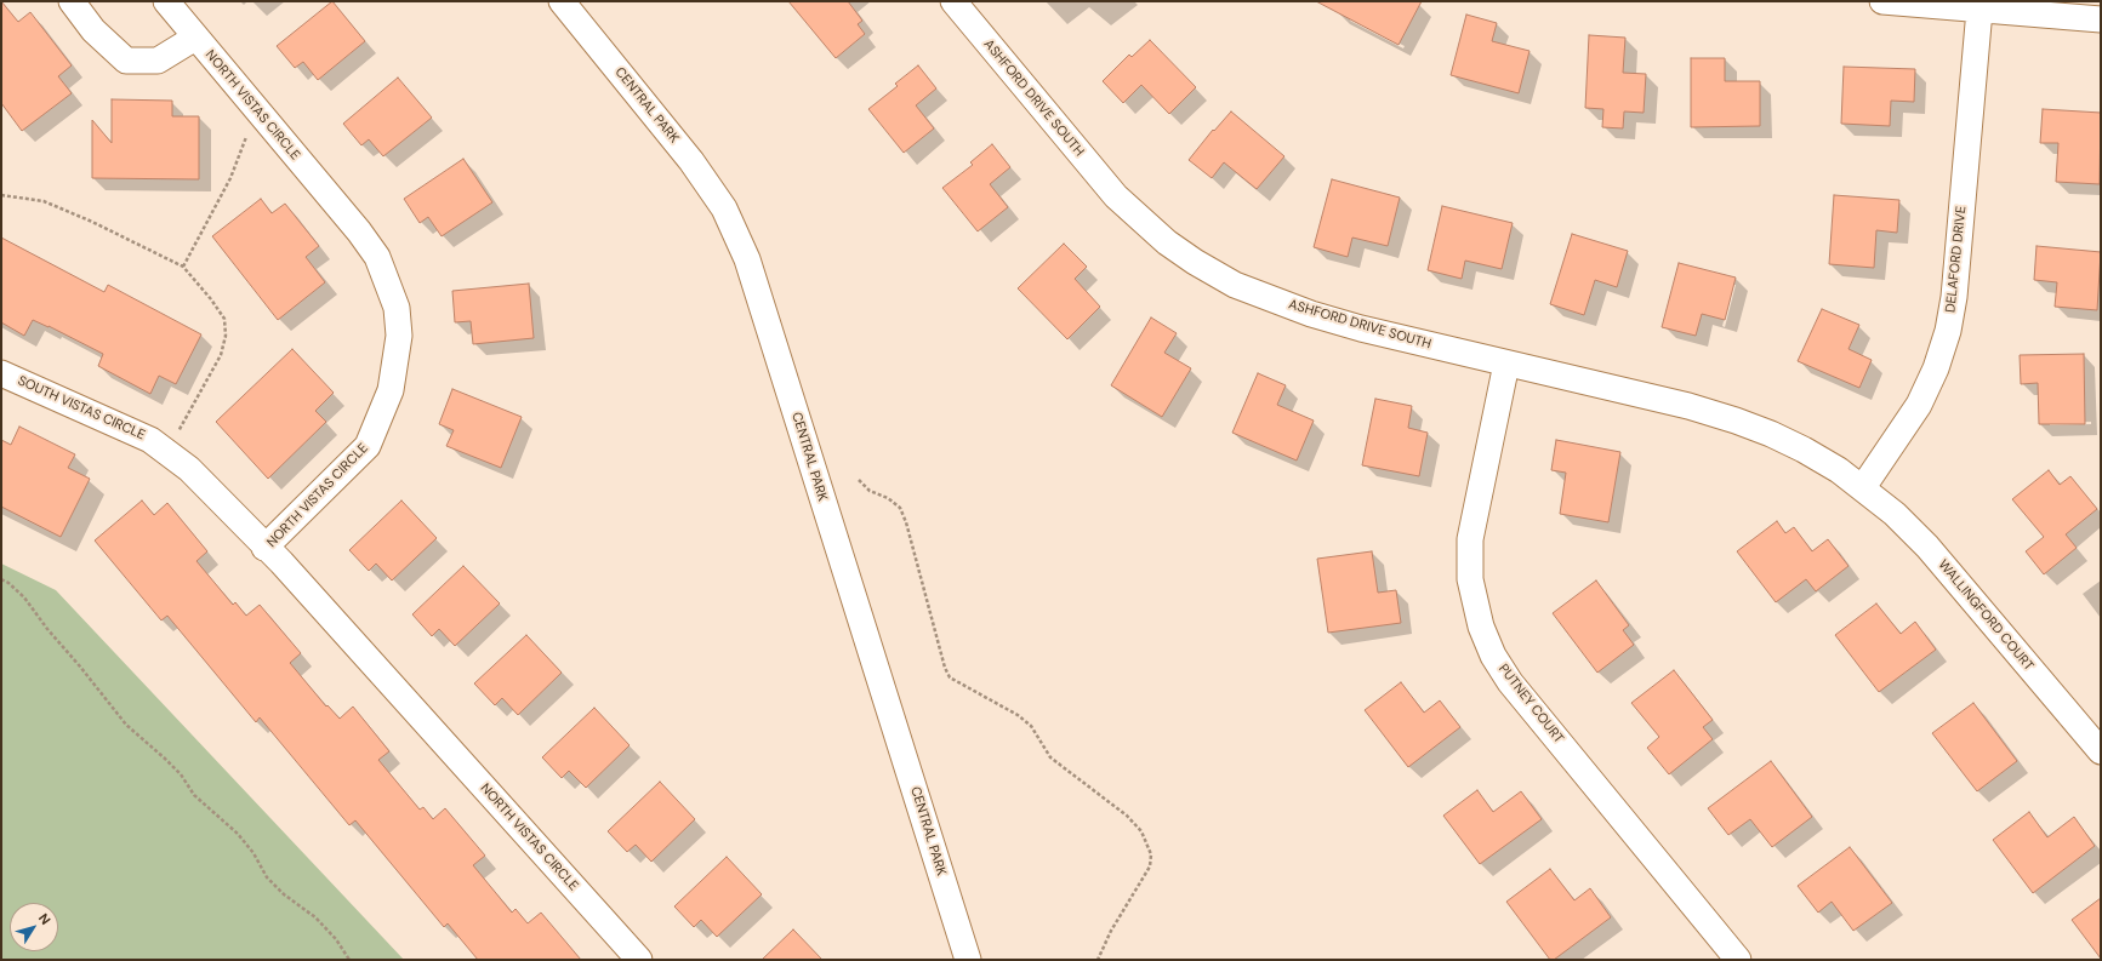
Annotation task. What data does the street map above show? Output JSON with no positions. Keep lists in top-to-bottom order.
{
  "streets": {
    "street": [
      "ASHFORD DRIVE SOUTH",
      "NORTH VISTAS CIRCLE",
      "CENTRAL PARK",
      "DELAFORD DRIVE",
      "SOUTH VISTAS CIRCLE",
      "WALLINGFORD COURT",
      "PUTNEY COURT"
    ]
  },
  "crossings": [
    ["ASHFORD DRIVE SOUTH", "DELAFORD DRIVE"],
    ["ASHFORD DRIVE SOUTH", "WALLINGFORD COURT"],
    ["ASHFORD DRIVE SOUTH", "PUTNEY COURT"],
    ["NORTH VISTAS CIRCLE", "SOUTH VISTAS CIRCLE"],
    ["DELAFORD DRIVE", "WALLINGFORD COURT"]
  ],
  "north": "top right"
}
